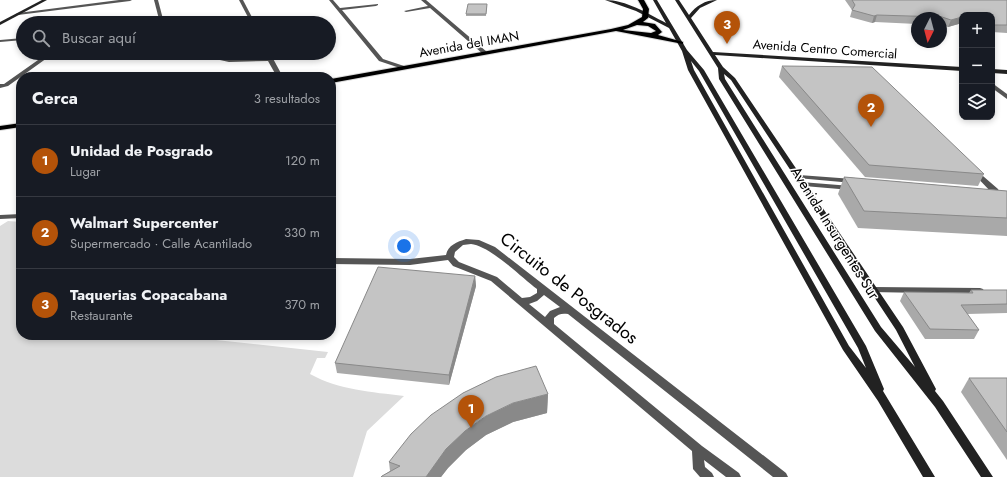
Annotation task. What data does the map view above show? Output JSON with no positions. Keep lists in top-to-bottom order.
{
  "streets": {
    "main road": ["Avenida del IMAN", "Avenida Centro Comercial", "Avenida Insurgentes Sur"],
    "street": ["Circuito de Posgrados"]
  },
  "crossings": [
    ["Avenida del IMAN", "Avenida Insurgentes Sur"],
    ["Avenida Centro Comercial", "Avenida Insurgentes Sur"]
  ],
  "north": "bottom",
  "page": {
    "pins": ["3", "2", "1"],
    "map_buttons": ["+", "−"],
    "search": "Buscar aquí",
    "heading": ["Cerca", "3 resultados"],
    "list": [
      {
        "mark": "1",
        "name": "Unidad de Posgrado",
        "note": "Lugar",
        "value": "120 m"
      },
      {
        "mark": "2",
        "name": "Walmart Supercenter",
        "note": "Supermercado · Calle Acantilado",
        "value": "330 m"
      },
      {
        "mark": "3",
        "name": "Taquerias Copacabana",
        "note": "Restaurante",
        "value": "370 m"
      }
    ]
  }
}
